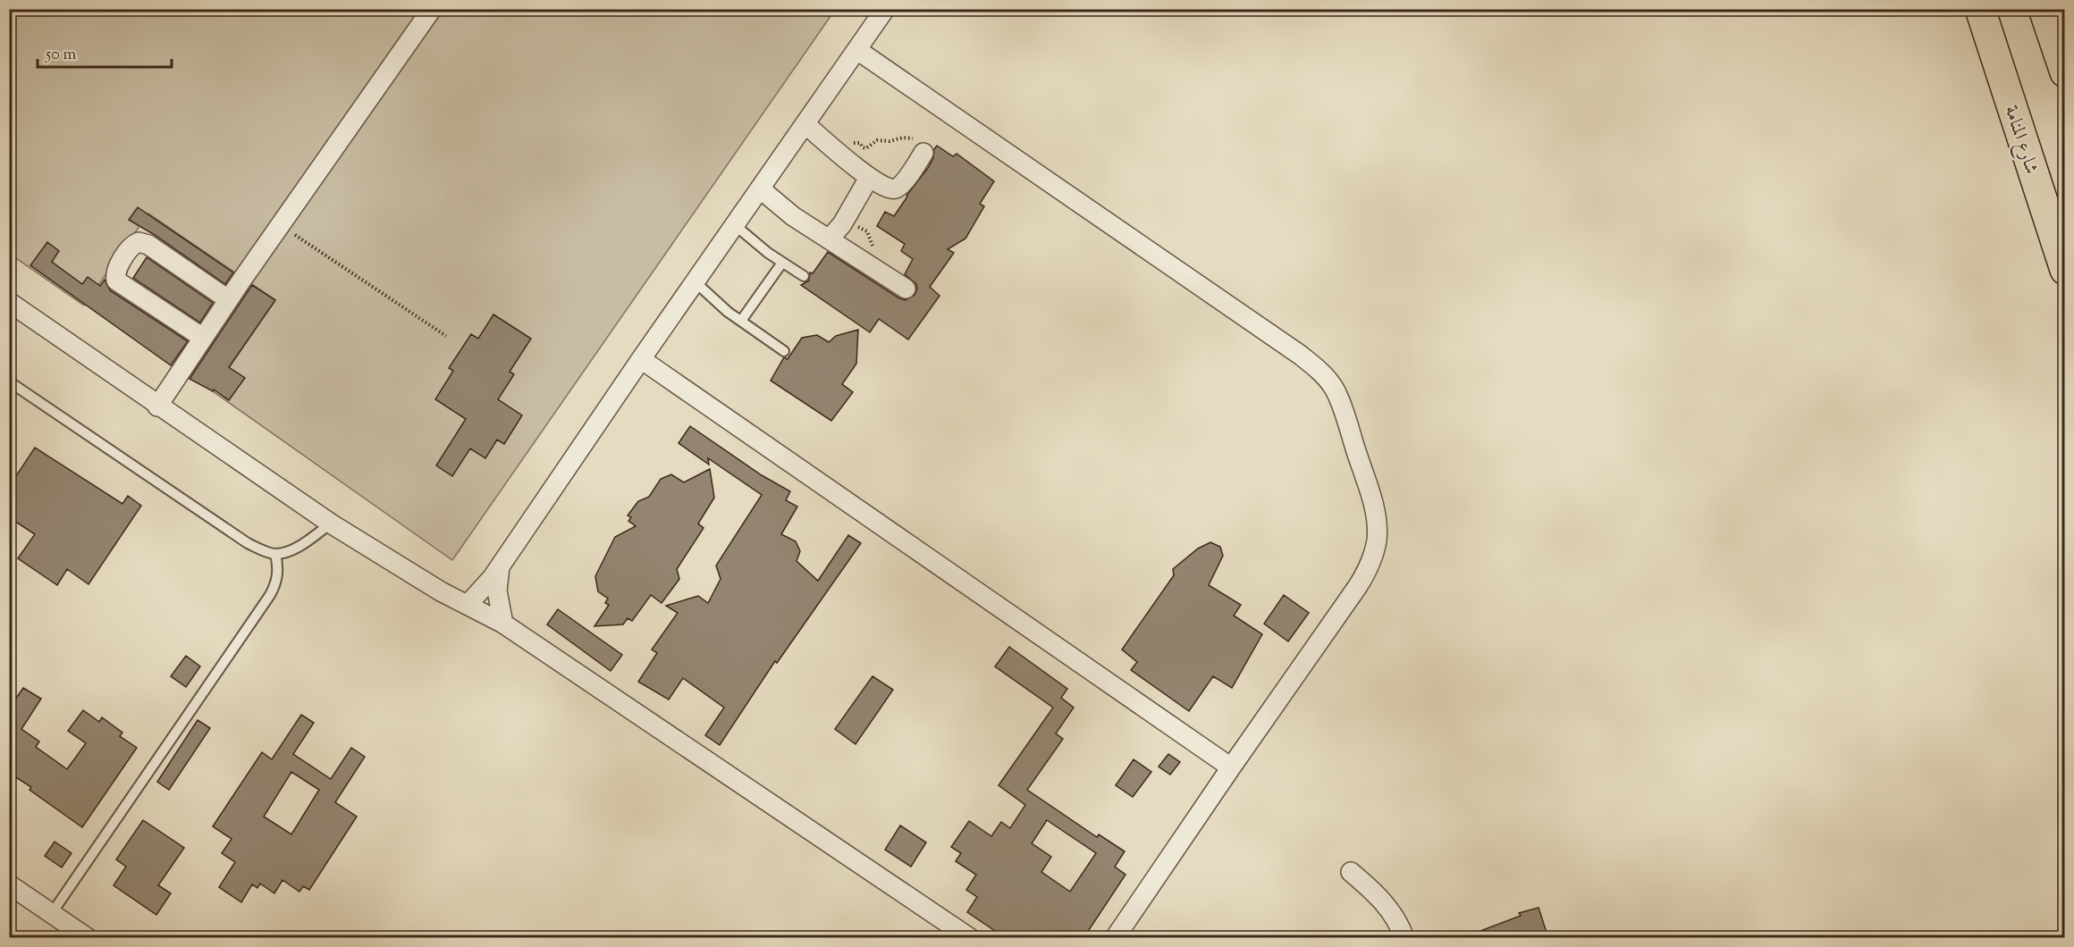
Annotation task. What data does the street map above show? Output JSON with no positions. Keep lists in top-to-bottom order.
{
  "streets": {
    "main road": ["شارع المنامة"]
  },
  "scale_bar": "50 m"
}
